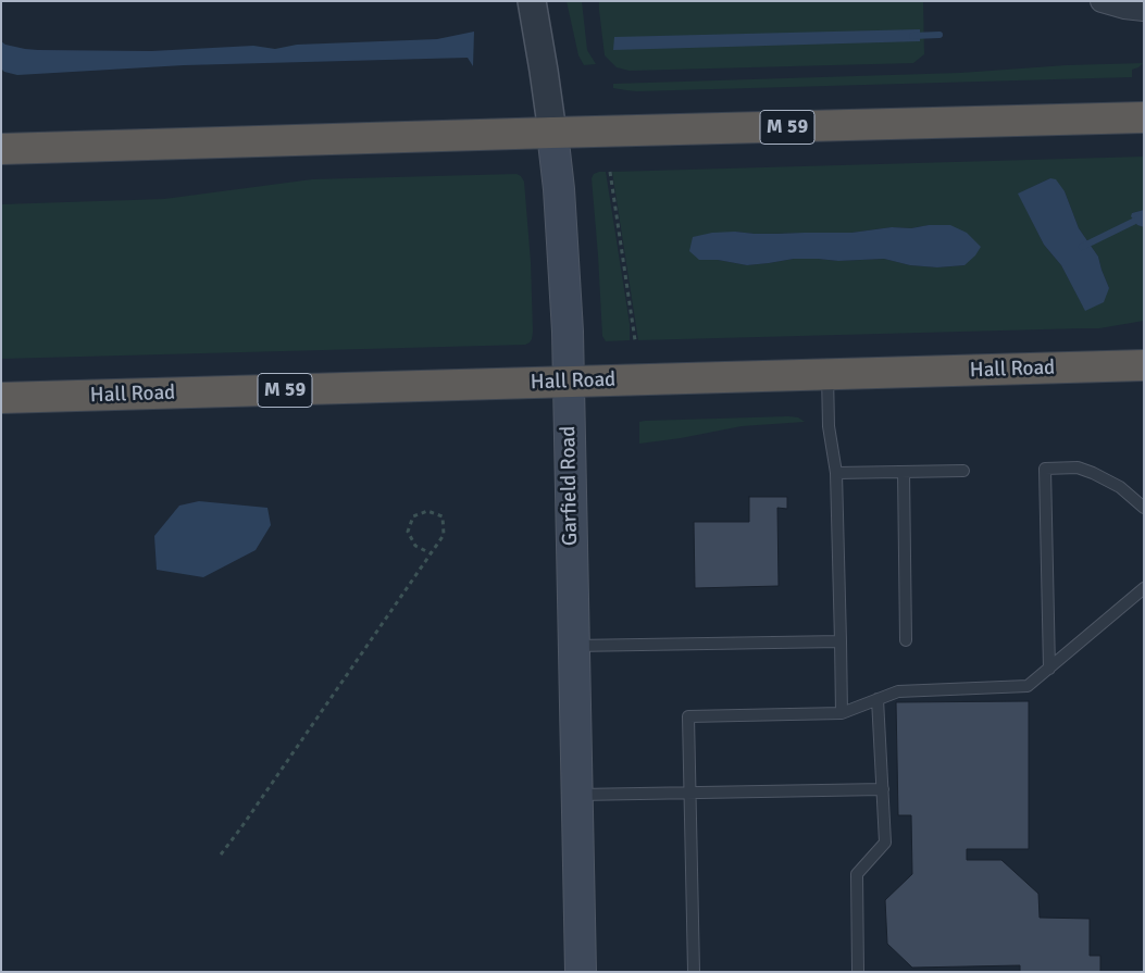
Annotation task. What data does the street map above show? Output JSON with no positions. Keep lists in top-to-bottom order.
{
  "streets": {
    "highway": ["M 59", "Hall Road"],
    "main road": ["Garfield Road"]
  },
  "crossings": [
    ["M 59", "Garfield Road"],
    ["Hall Road", "Garfield Road"]
  ]
}
